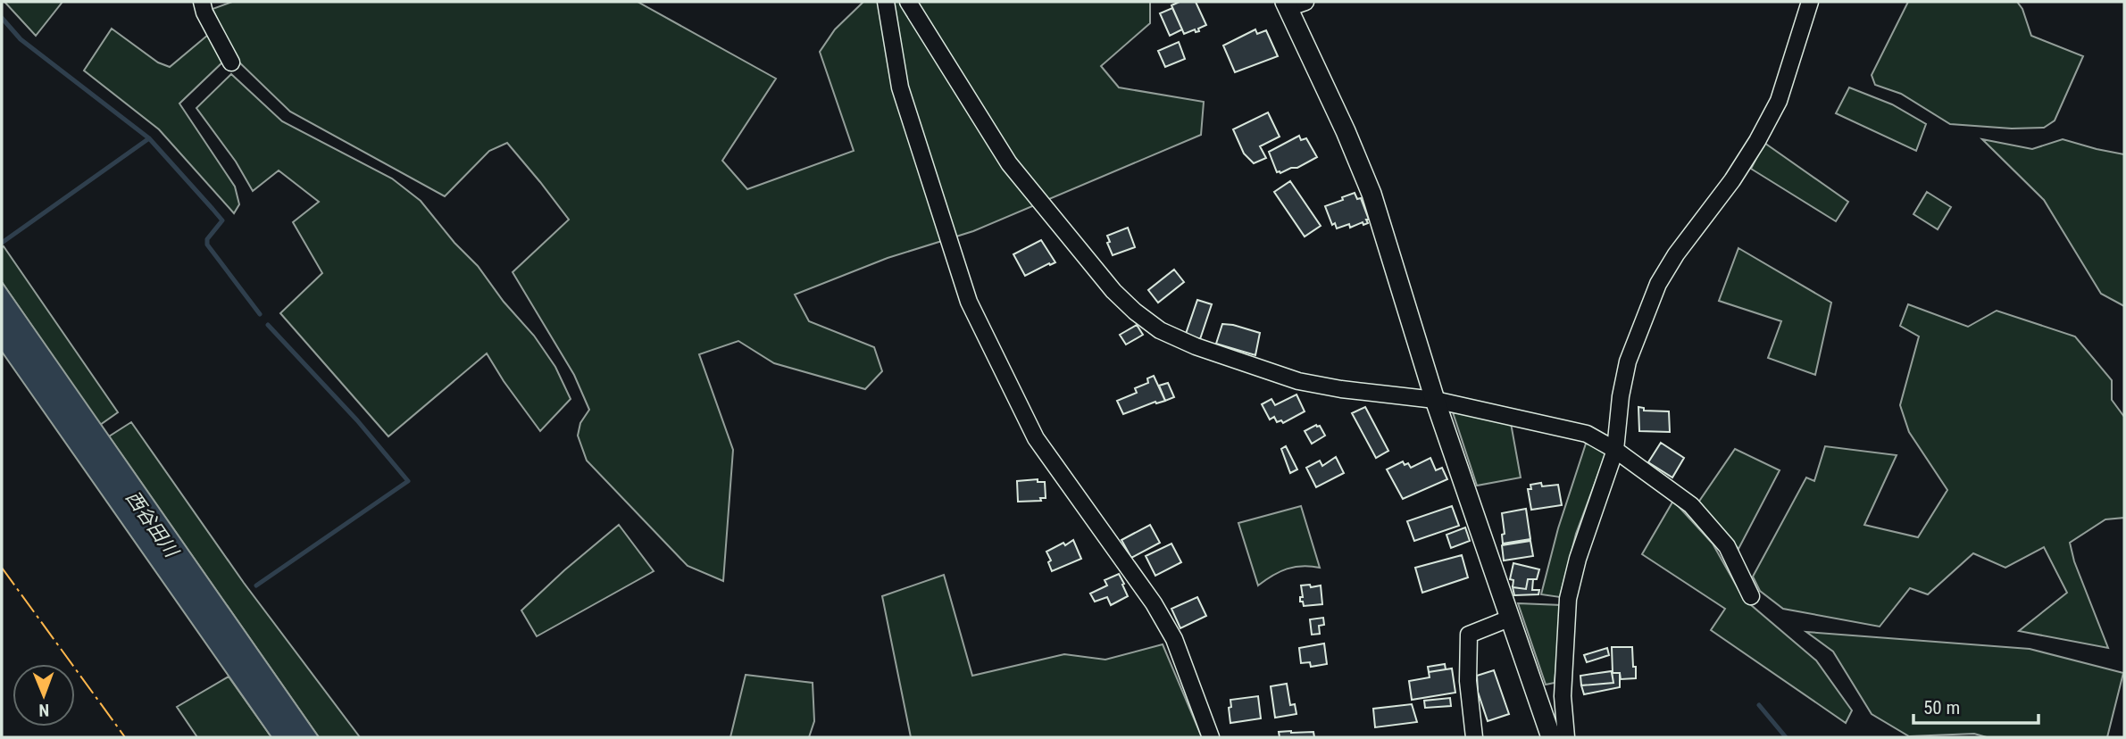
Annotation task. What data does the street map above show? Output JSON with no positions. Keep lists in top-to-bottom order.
{
  "water": ["西谷田川"],
  "scale_bar": "50 m",
  "north": "bottom"
}
